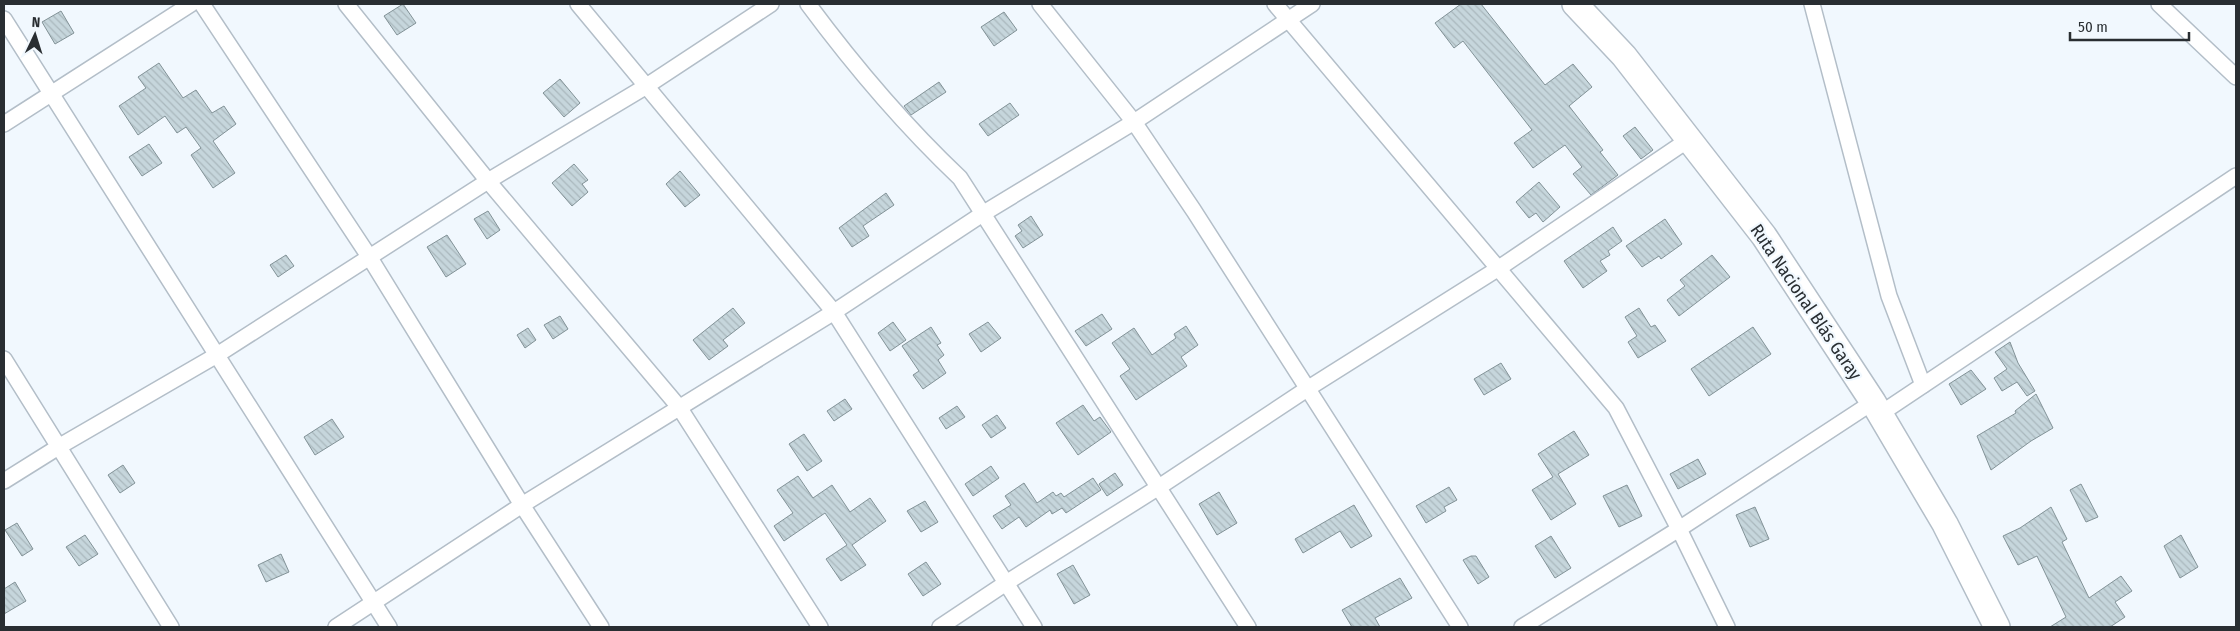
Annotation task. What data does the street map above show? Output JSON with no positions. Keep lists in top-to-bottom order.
{
  "streets": {
    "highway": ["Ruta Nacional Blás Garay"]
  },
  "scale_bar": "50 m",
  "north": "top"
}
